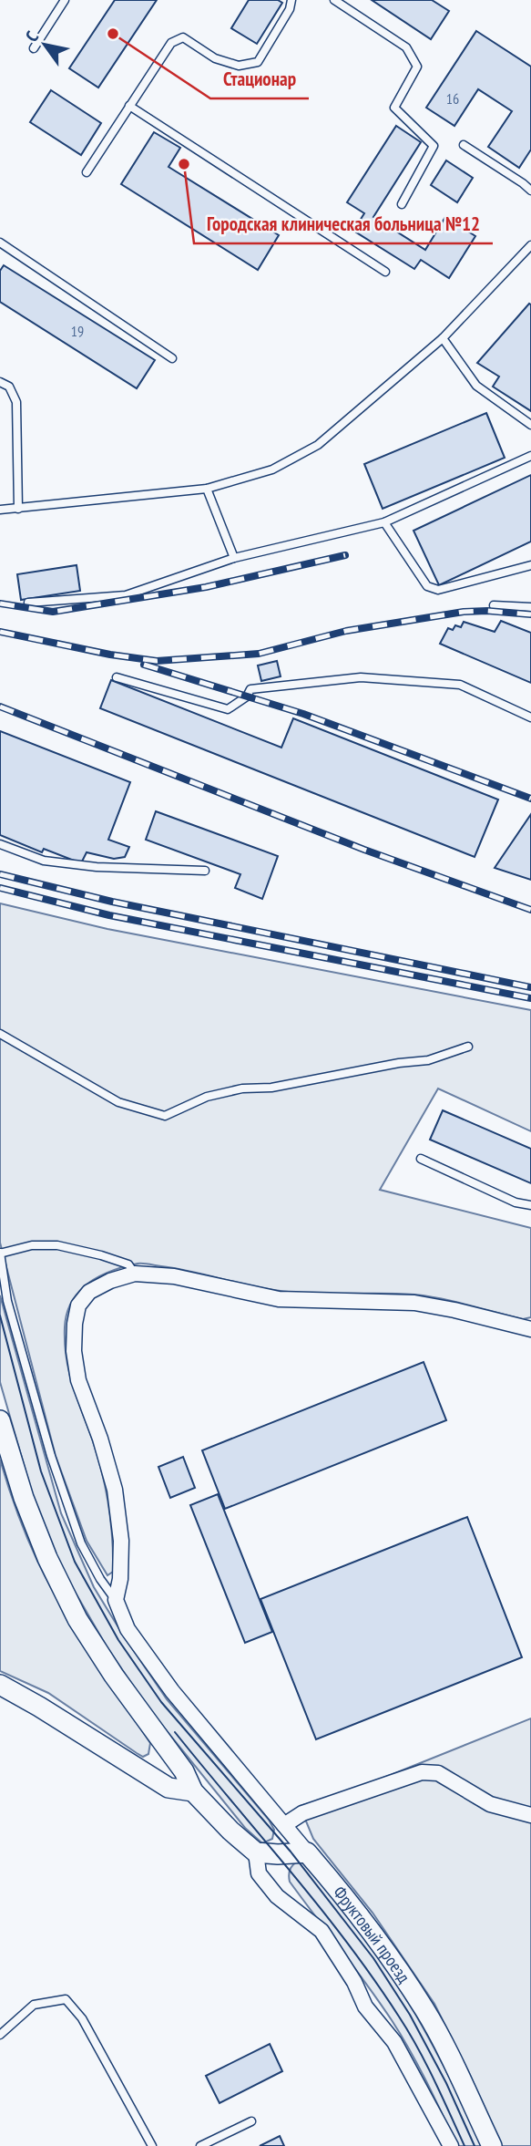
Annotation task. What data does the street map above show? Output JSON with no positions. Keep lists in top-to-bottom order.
{
  "streets": {
    "street": ["Фруктовый проезд"]
  },
  "places": ["Стационар", "Городская клиническая больница №12"],
  "house_numbers": ["16", "19"],
  "north": "top left"
}
